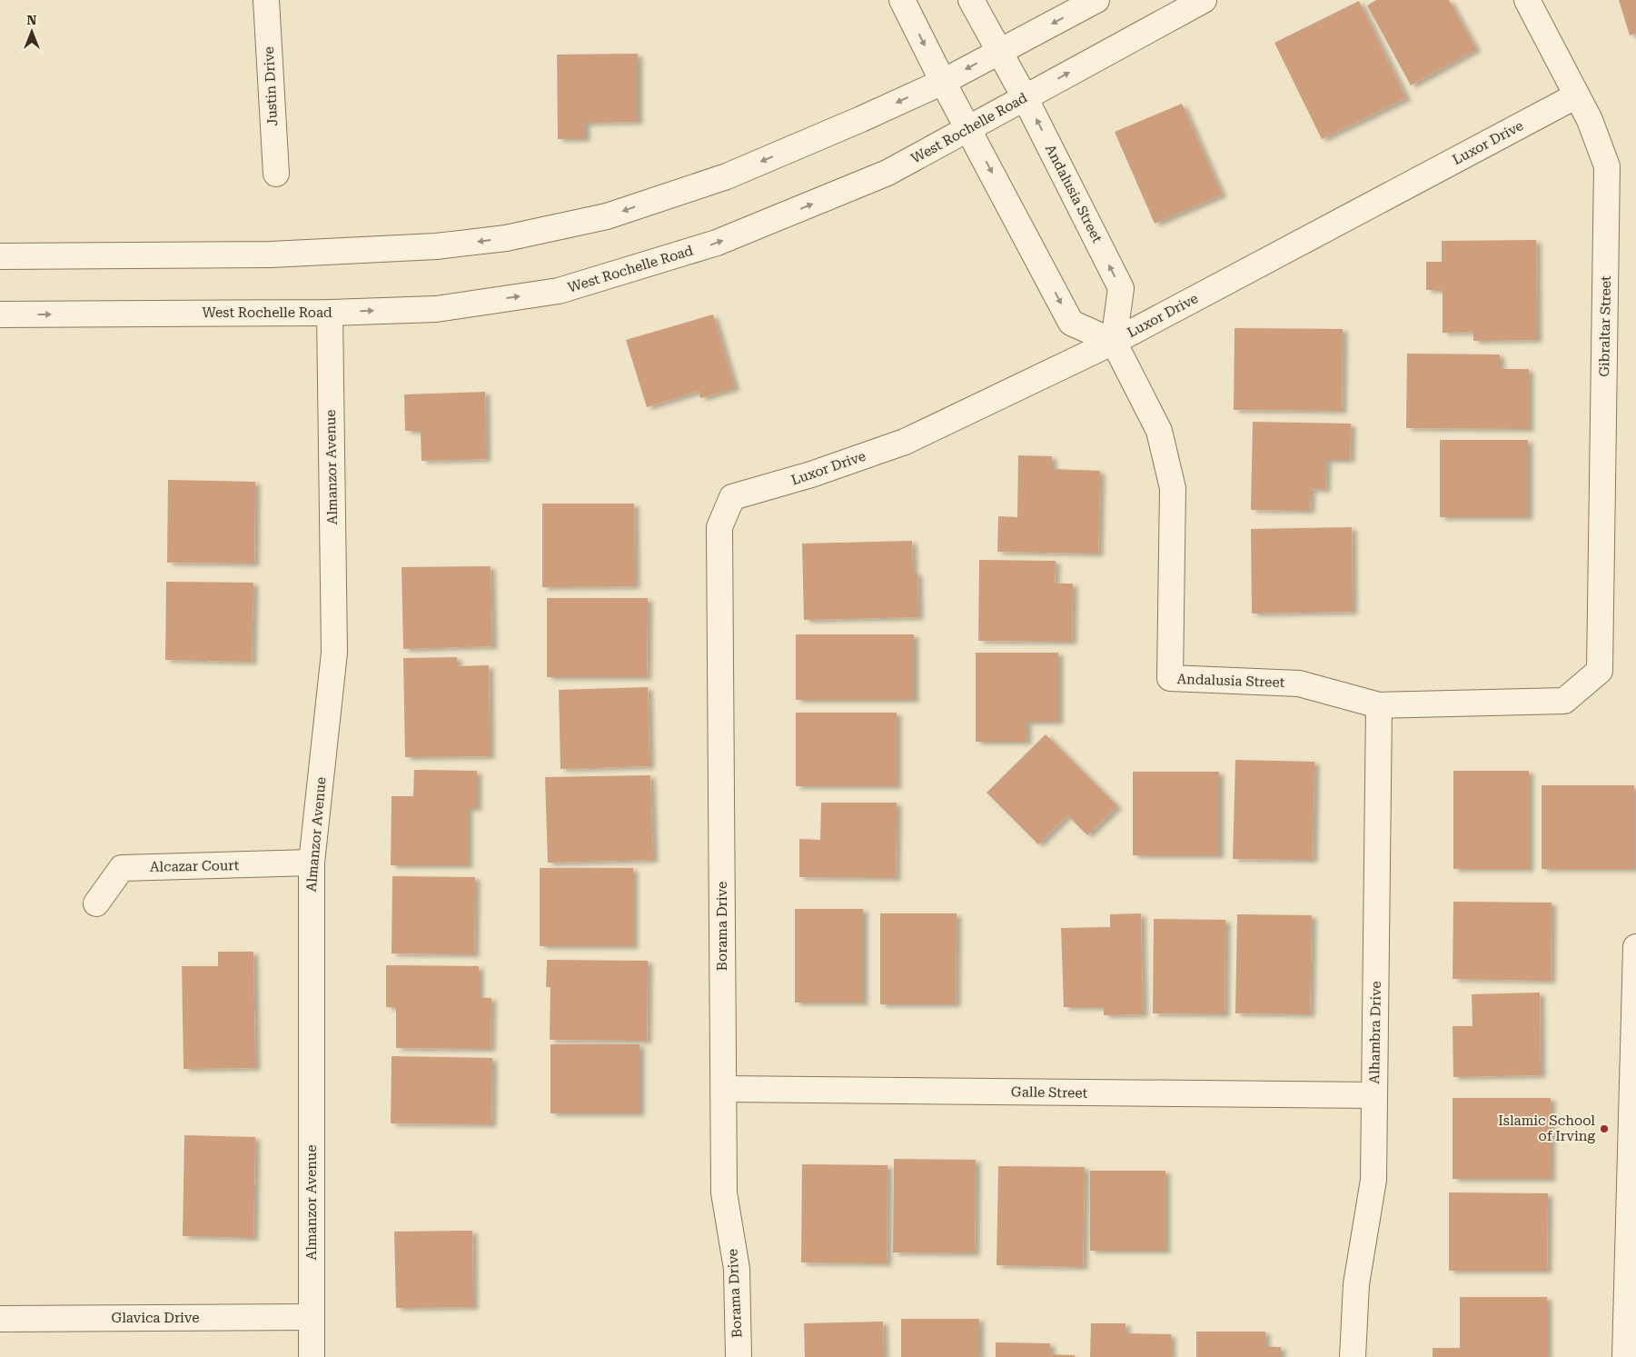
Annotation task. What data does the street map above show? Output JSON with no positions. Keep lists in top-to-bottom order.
{
  "streets": {
    "street": [
      "Justin Drive",
      "West Rochelle Road",
      "Luxor Drive",
      "Andalusia Street",
      "Gibraltar Street",
      "Almanzor Avenue",
      "Alcazar Court",
      "Borama Drive",
      "Alhambra Drive",
      "Galle Street",
      "Glavica Drive"
    ]
  },
  "crossings": [
    ["West Rochelle Road", "Andalusia Street"],
    ["West Rochelle Road", "Almanzor Avenue"],
    ["Luxor Drive", "Andalusia Street"],
    ["Luxor Drive", "Gibraltar Street"],
    ["Luxor Drive", "Borama Drive"],
    ["Andalusia Street", "Gibraltar Street"],
    ["Andalusia Street", "Alhambra Drive"],
    ["Almanzor Avenue", "Alcazar Court"],
    ["Almanzor Avenue", "Glavica Drive"],
    ["Borama Drive", "Galle Street"],
    ["Alhambra Drive", "Galle Street"]
  ],
  "places": ["Islamic School of Irving"],
  "north": "top"
}
